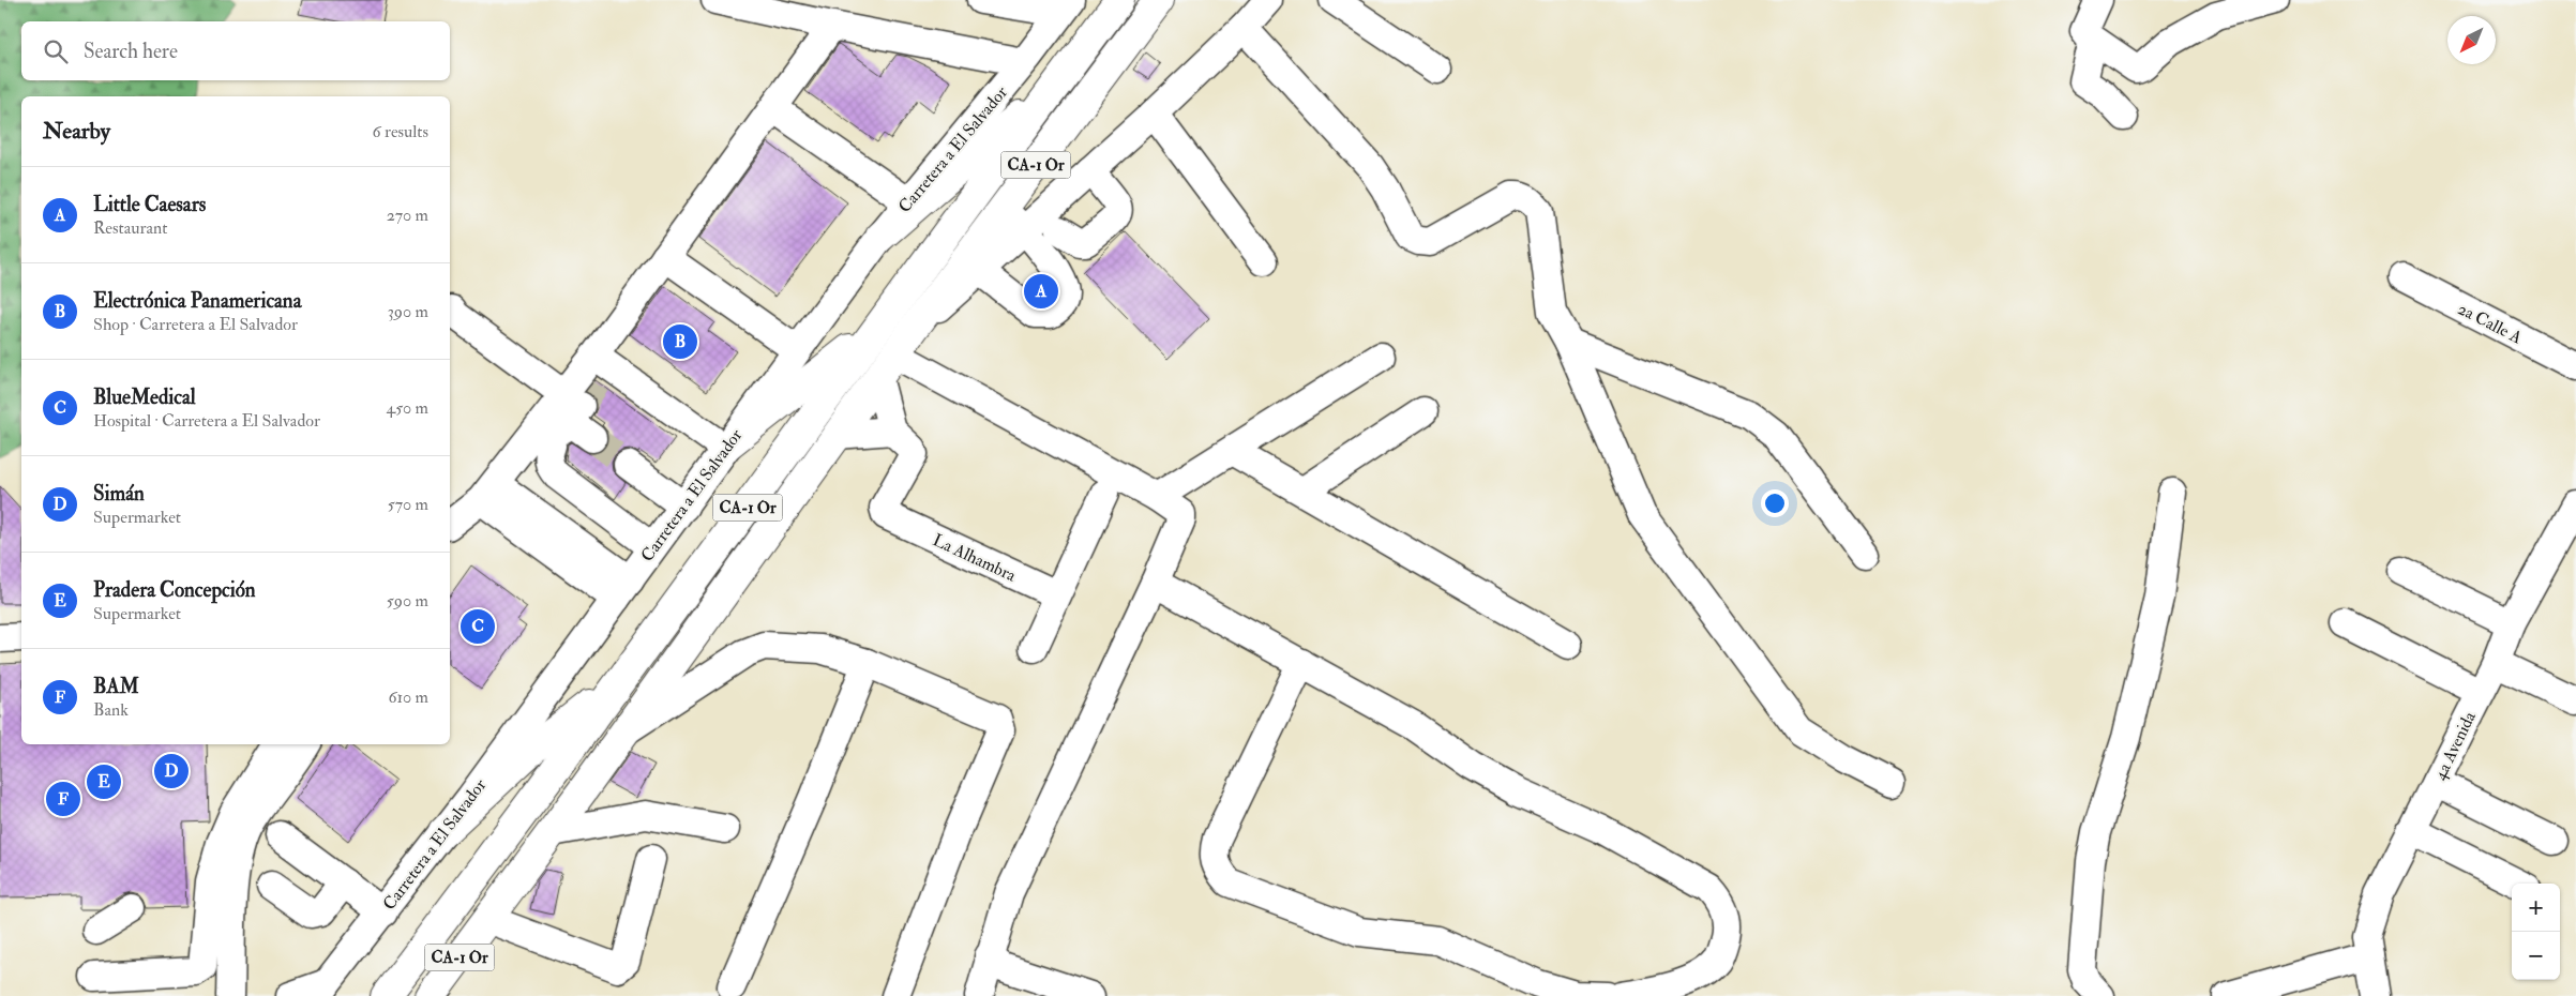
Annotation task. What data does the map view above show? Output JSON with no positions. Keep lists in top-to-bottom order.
{
  "streets": {
    "highway": ["CA-1 Or"],
    "street": [
      "Carretera a El Salvador",
      "2a Calle A",
      "La Alhambra",
      "4a Avenida"
    ]
  },
  "north": "bottom left",
  "page": {
    "search": "Search here",
    "heading": ["Nearby", "6 results"],
    "list": [
      {
        "mark": "A",
        "name": "Little Caesars",
        "note": "Restaurant",
        "value": "270 m"
      },
      {
        "mark": "B",
        "name": "Electrónica Panamericana",
        "note": "Shop · Carretera a El Salvador",
        "value": "390 m"
      },
      {
        "mark": "C",
        "name": "BlueMedical",
        "note": "Hospital · Carretera a El Salvador",
        "value": "450 m"
      },
      {
        "mark": "D",
        "name": "Simán",
        "note": "Supermarket",
        "value": "570 m"
      },
      {
        "mark": "E",
        "name": "Pradera Concepción",
        "note": "Supermarket",
        "value": "590 m"
      },
      {
        "mark": "F",
        "name": "BAM",
        "note": "Bank",
        "value": "610 m"
      }
    ],
    "pins": [
      "A",
      "B",
      "C",
      "D",
      "E",
      "F"
    ],
    "map_buttons": ["+", "−"]
  }
}
